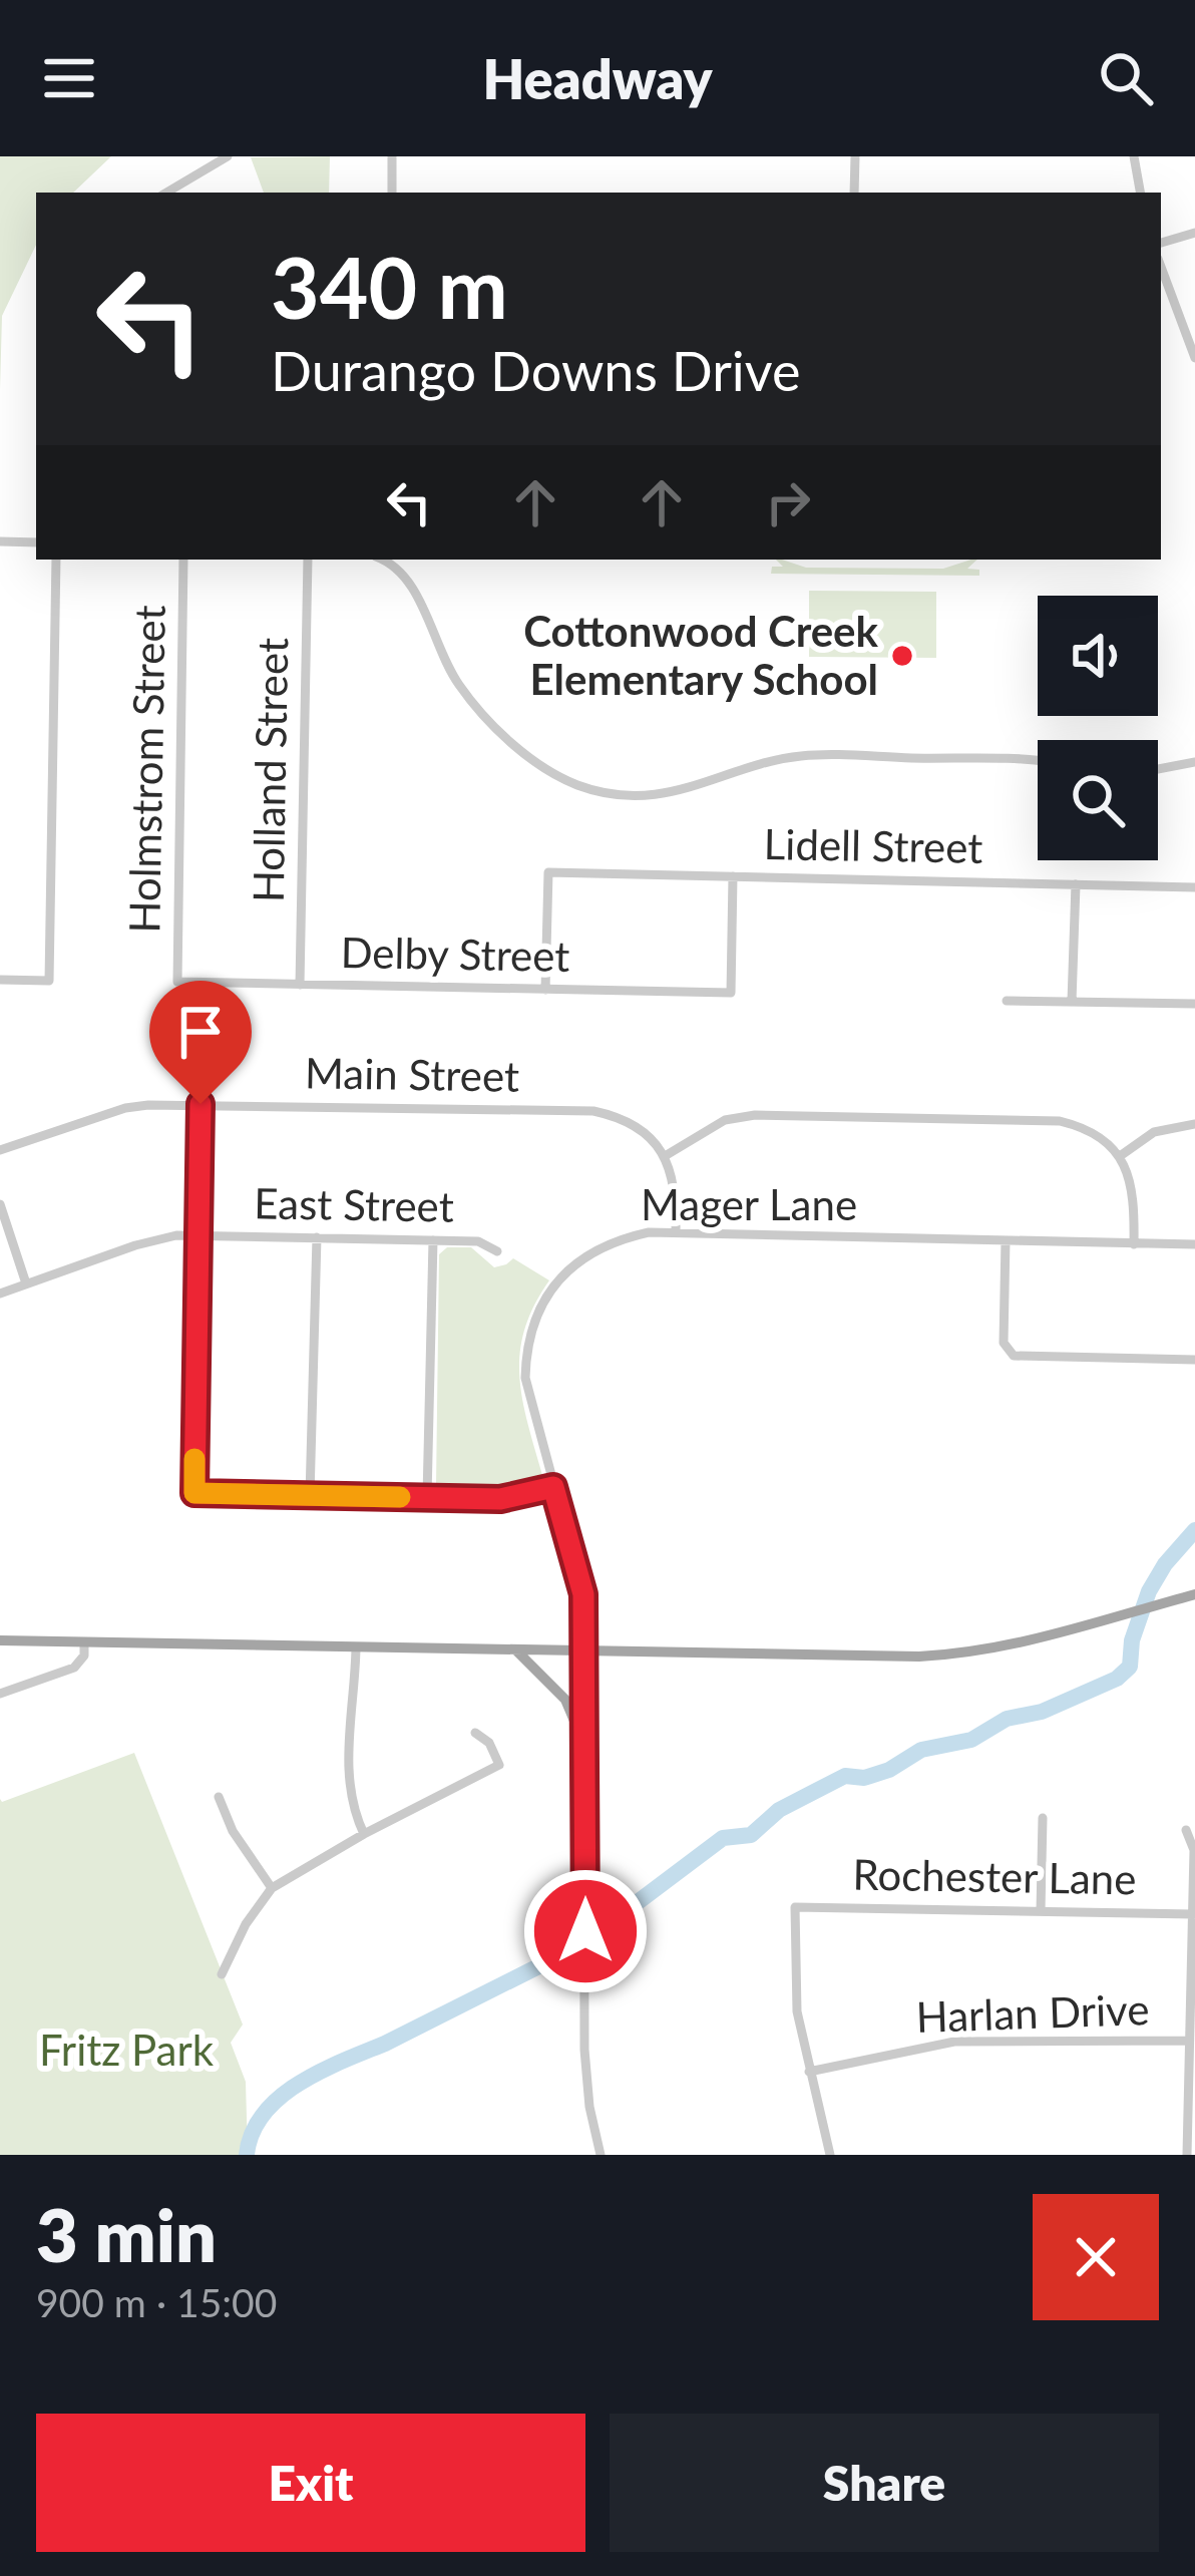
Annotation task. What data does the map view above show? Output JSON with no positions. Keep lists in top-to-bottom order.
{
  "streets": {
    "street": [
      "Holmstrom Street",
      "Holland Street",
      "Lidell Street",
      "Delby Street",
      "Main Street",
      "East Street",
      "Mager Lane",
      "Rochester Lane",
      "Harlan Drive"
    ]
  },
  "crossings": [
    ["Holmstrom Street", "Delby Street"],
    ["Holland Street", "Delby Street"],
    ["Lidell Street", "Delby Street"],
    ["Rochester Lane", "Harlan Drive"]
  ],
  "parks": ["Fritz Park"],
  "places": ["Cottonwood Creek Elementary School"],
  "page": {
    "header": "Headway",
    "turn": ["340 m", "Durango Downs Drive"],
    "heading": ["3 min", "900 m · 15:00"],
    "buttons": ["Exit", "Share"]
  }
}
